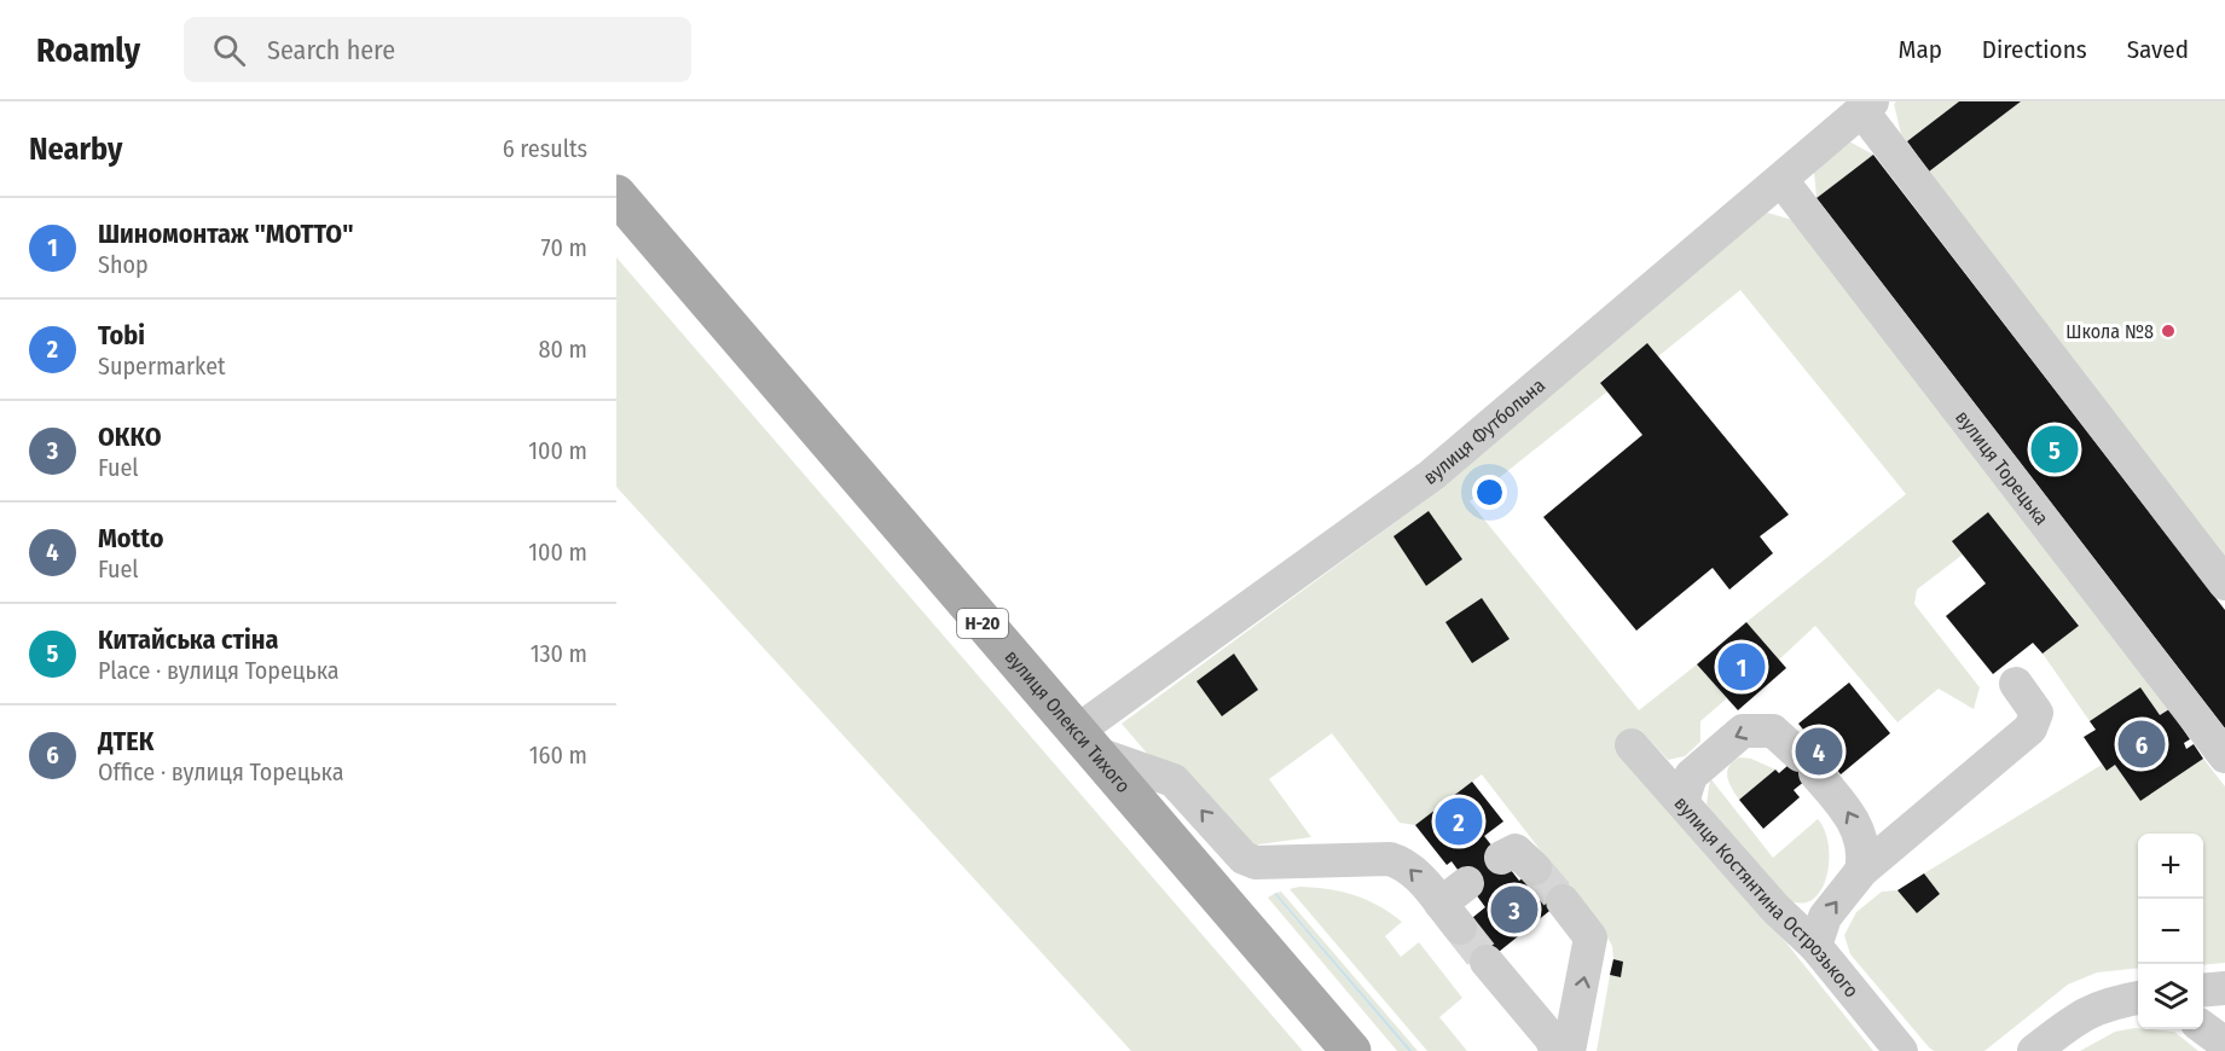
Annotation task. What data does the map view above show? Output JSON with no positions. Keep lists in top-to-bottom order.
{
  "streets": {
    "main road": ["Н-20", "вулиця Олекси Тихого"],
    "street": ["вулиця Футбольна", "вулиця Торецька", "вулиця Костянтина Острозького"]
  },
  "crossings": [
    ["вулиця Футбольна", "вулиця Торецька"],
    ["вулиця Футбольна", "вулиця Олекси Тихого"]
  ],
  "places": ["Школа №8"],
  "page": {
    "header": "Roamly",
    "search": "Search here",
    "nav": ["Map", "Directions", "Saved"],
    "heading": ["Nearby", "6 results"],
    "list": [
      {
        "mark": "1",
        "name": "Шиномонтаж \"МОТТО\"",
        "note": "Shop",
        "value": "70 m"
      },
      {
        "mark": "2",
        "name": "Tobi",
        "note": "Supermarket",
        "value": "80 m"
      },
      {
        "mark": "3",
        "name": "ОККО",
        "note": "Fuel",
        "value": "100 m"
      },
      {
        "mark": "4",
        "name": "Motto",
        "note": "Fuel",
        "value": "100 m"
      },
      {
        "mark": "5",
        "name": "Китайська стіна",
        "note": "Place · вулиця Торецька",
        "value": "130 m"
      },
      {
        "mark": "6",
        "name": "ДТЕК",
        "note": "Office · вулиця Торецька",
        "value": "160 m"
      }
    ],
    "pins": [
      "5",
      "1",
      "6",
      "4",
      "2",
      "3"
    ],
    "map_buttons": ["+", "−"]
  }
}
